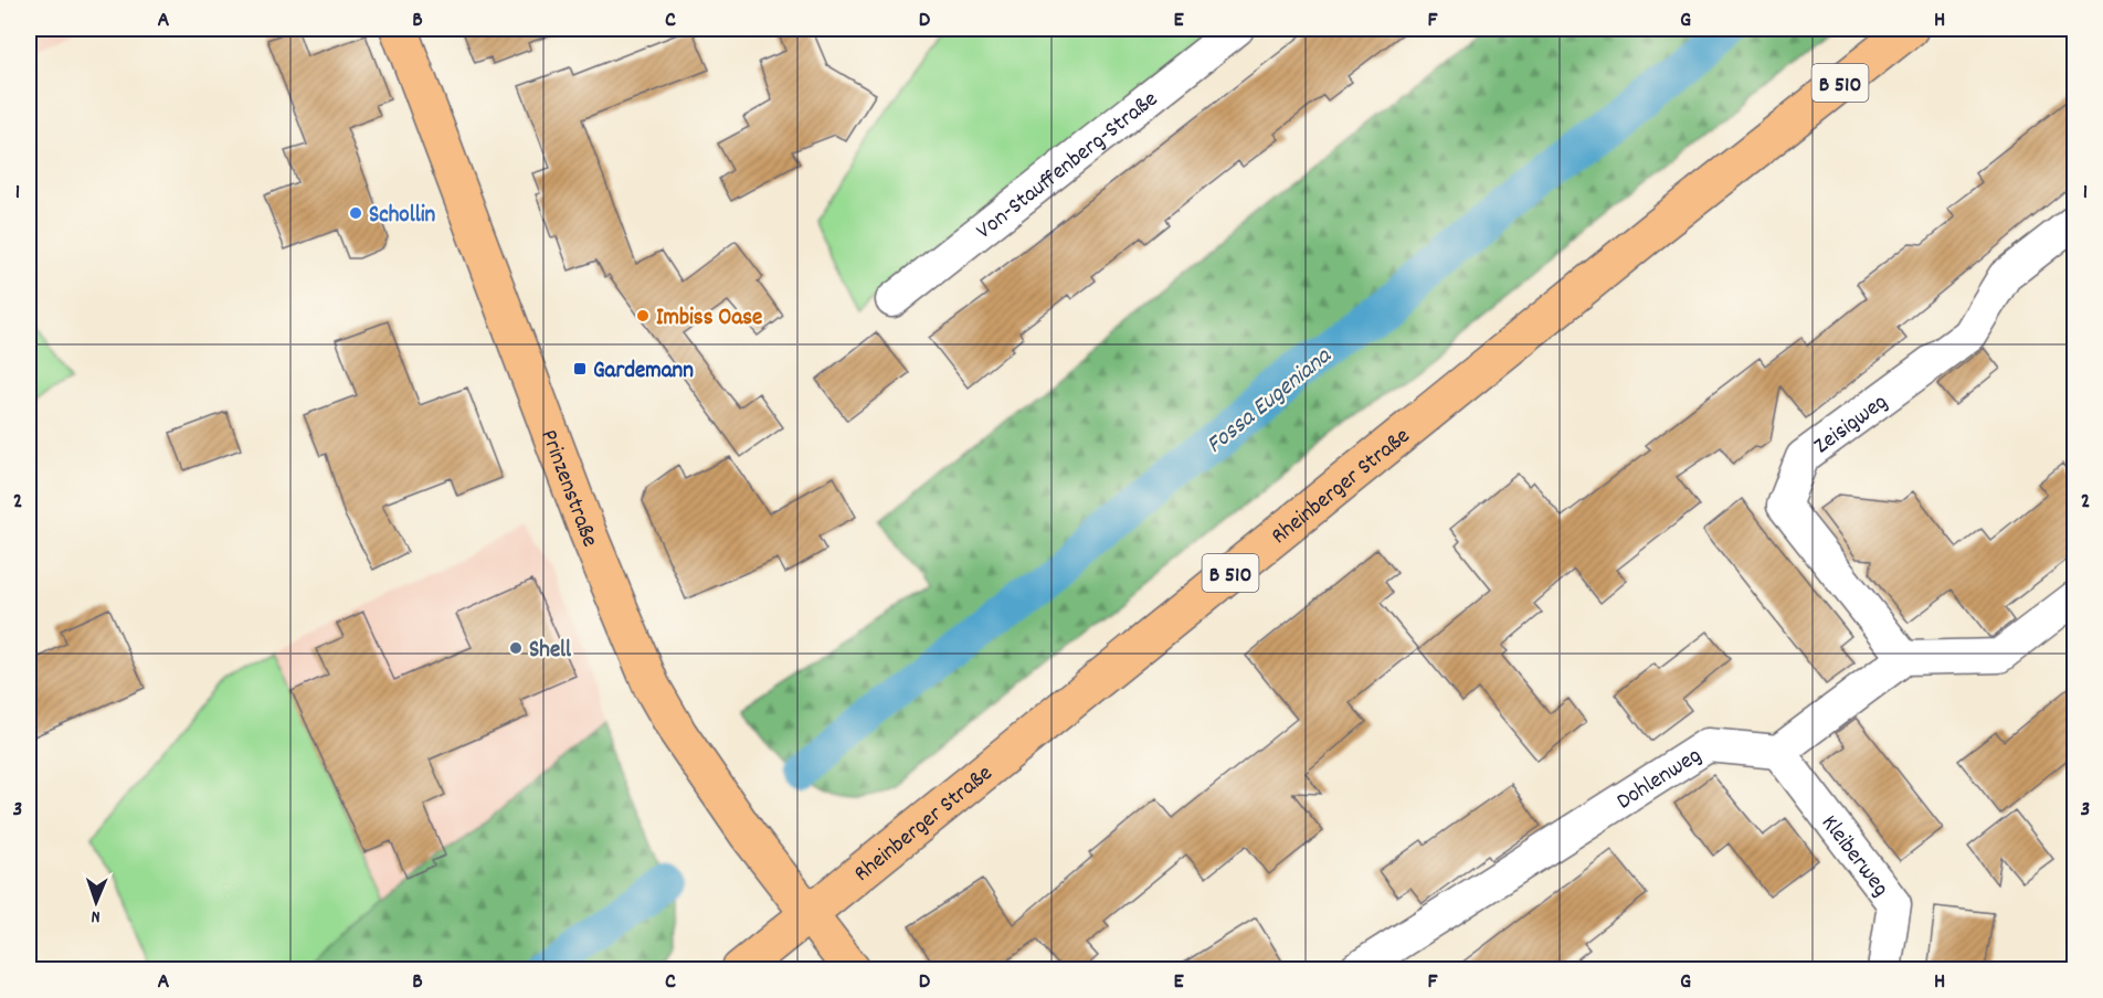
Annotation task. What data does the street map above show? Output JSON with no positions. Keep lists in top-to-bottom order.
{
  "streets": {
    "main road": ["B 510", "Rheinberger Straße", "Prinzenstraße"],
    "street": [
      "Von-Stauffenberg-Straße",
      "Zeisigweg",
      "Dohlenweg",
      "Kleiberweg"
    ]
  },
  "crossings": [
    ["Rheinberger Straße", "Prinzenstraße"],
    ["Dohlenweg", "Kleiberweg"]
  ],
  "water": ["Fossa Eugeniana"],
  "places": {
    "other": ["Schollin", "Imbiss Oase", "Shell"],
    "transit": ["Gardemann"]
  },
  "north": "bottom",
  "grid": {
    "columns": [
      "A",
      "B",
      "C",
      "D",
      "E",
      "F",
      "G",
      "H"
    ],
    "rows": ["1", "2", "3"]
  }
}
